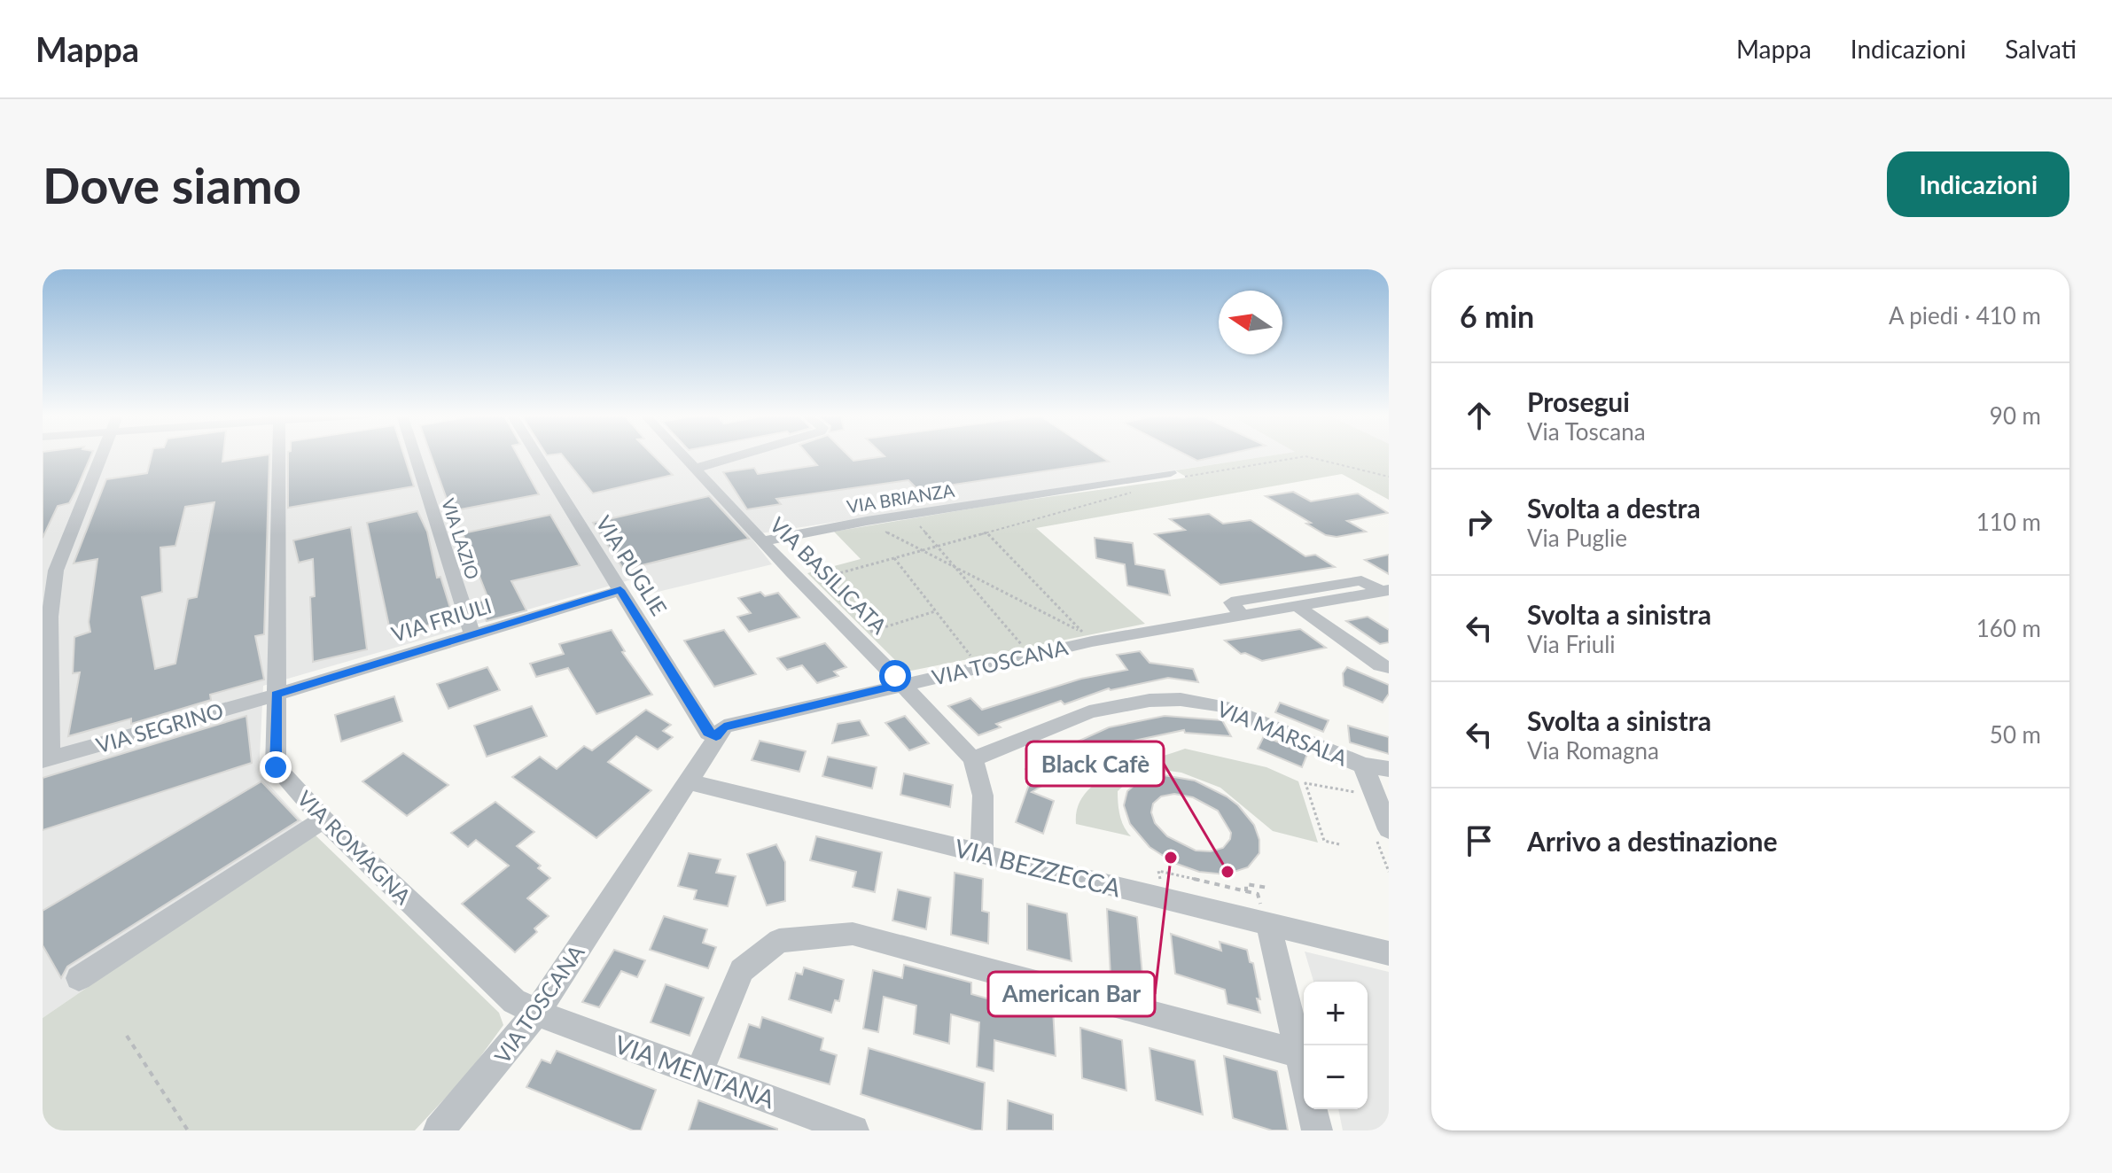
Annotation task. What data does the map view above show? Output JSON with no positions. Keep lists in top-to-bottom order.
{
  "streets": {
    "street": [
      "VIA BRIANZA",
      "VIA LAZIO",
      "VIA PUGLIE",
      "VIA BASILICATA",
      "VIA FRIULI",
      "VIA TOSCANA",
      "VIA SEGRINO",
      "VIA MARSALA",
      "VIA ROMAGNA",
      "VIA BEZZECCA",
      "VIA MENTANA"
    ]
  },
  "crossings": [
    ["VIA BRIANZA", "VIA BASILICATA"],
    ["VIA LAZIO", "VIA FRIULI"],
    ["VIA PUGLIE", "VIA FRIULI"],
    ["VIA PUGLIE", "VIA TOSCANA"],
    ["VIA BASILICATA", "VIA TOSCANA"],
    ["VIA BASILICATA", "VIA MARSALA"],
    ["VIA BASILICATA", "VIA BEZZECCA"],
    ["VIA FRIULI", "VIA SEGRINO"],
    ["VIA FRIULI", "VIA ROMAGNA"],
    ["VIA TOSCANA", "VIA ROMAGNA"],
    ["VIA TOSCANA", "VIA BEZZECCA"],
    ["VIA TOSCANA", "VIA MENTANA"],
    ["VIA SEGRINO", "VIA ROMAGNA"],
    ["VIA ROMAGNA", "VIA MENTANA"]
  ],
  "places": ["American Bar", "Black Cafè"],
  "north": "left",
  "page": {
    "header": "Mappa",
    "nav": ["Mappa", "Indicazioni", "Salvati"],
    "buttons": "Indicazioni",
    "title": "Dove siamo",
    "heading": ["6 min", "A piedi · 410 m"],
    "list": [
      ["Prosegui", "Via Toscana", "90 m"],
      ["Svolta a destra", "Via Puglie", "110 m"],
      ["Svolta a sinistra", "Via Friuli", "160 m"],
      ["Svolta a sinistra", "Via Romagna", "50 m"],
      "Arrivo a destinazione"
    ],
    "map_buttons": ["+", "−"]
  }
}
